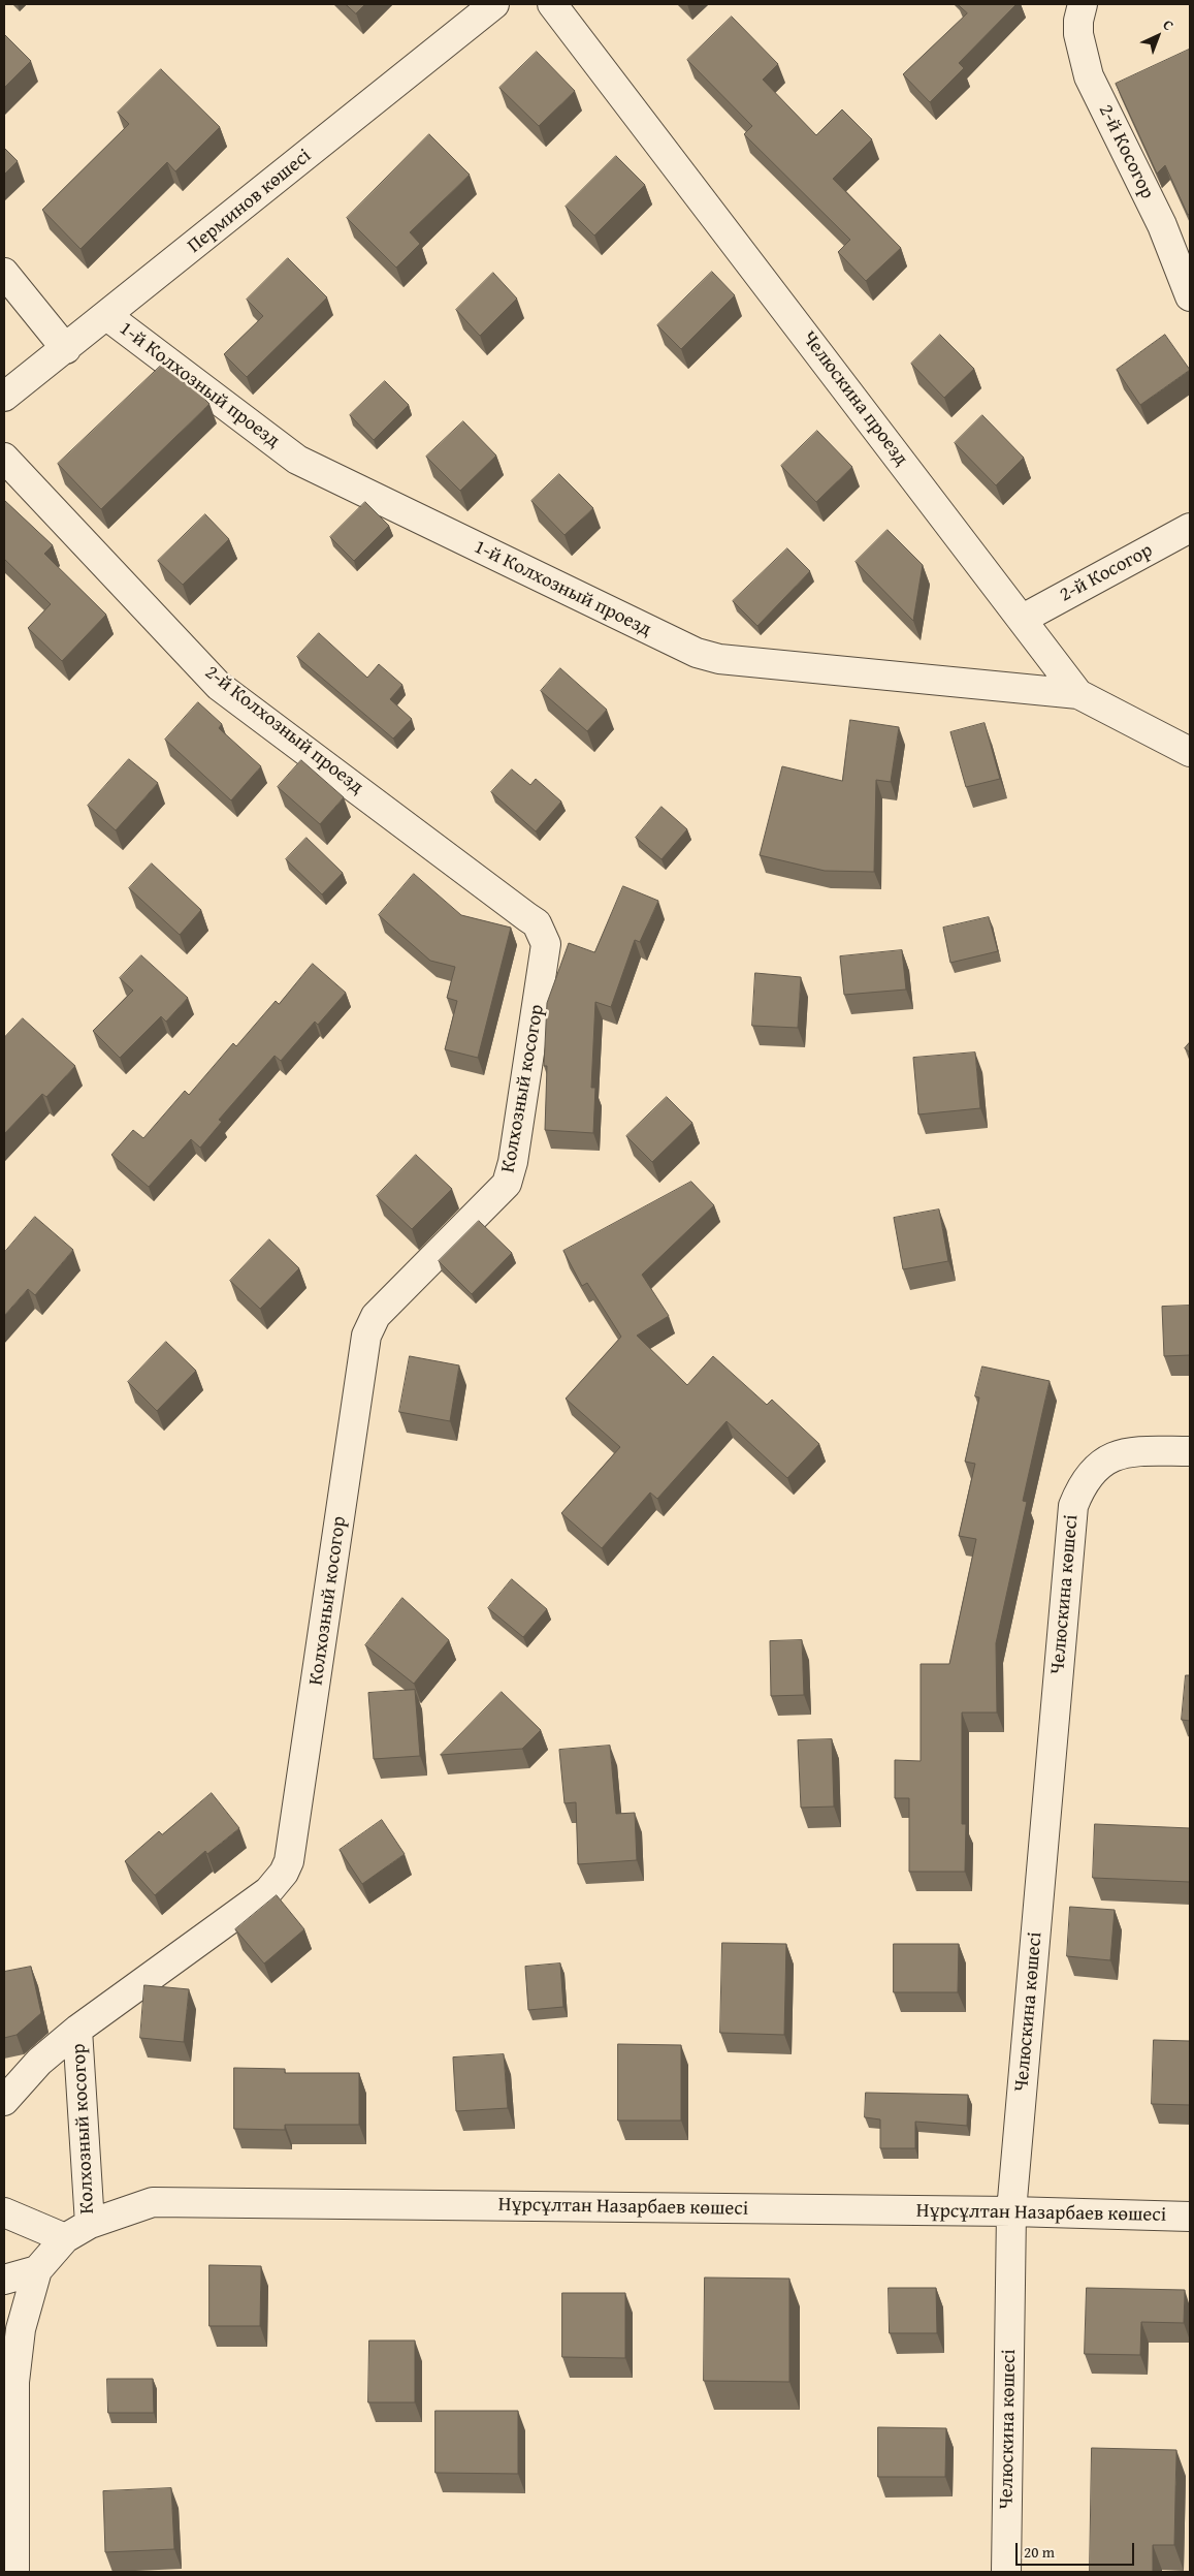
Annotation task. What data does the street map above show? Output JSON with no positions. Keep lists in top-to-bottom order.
{
  "streets": {
    "street": [
      "2-й Косогор",
      "Перминов көшесі",
      "1-й Колхозный проезд",
      "Челюскина проезд",
      "2-й Колхозный проезд",
      "Колхозный косогор",
      "Челюскина көшесі",
      "Нұрсұлтан Назарбаев көшесі"
    ]
  },
  "crossings": [
    ["2-й Косогор", "Челюскина проезд"],
    ["Перминов көшесі", "1-й Колхозный проезд"],
    ["1-й Колхозный проезд", "Челюскина проезд"],
    ["2-й Колхозный проезд", "Колхозный косогор"],
    ["Колхозный косогор", "Нұрсұлтан Назарбаев көшесі"],
    ["Челюскина көшесі", "Нұрсұлтан Назарбаев көшесі"]
  ],
  "scale_bar": "20 m",
  "north": "top right"
}
